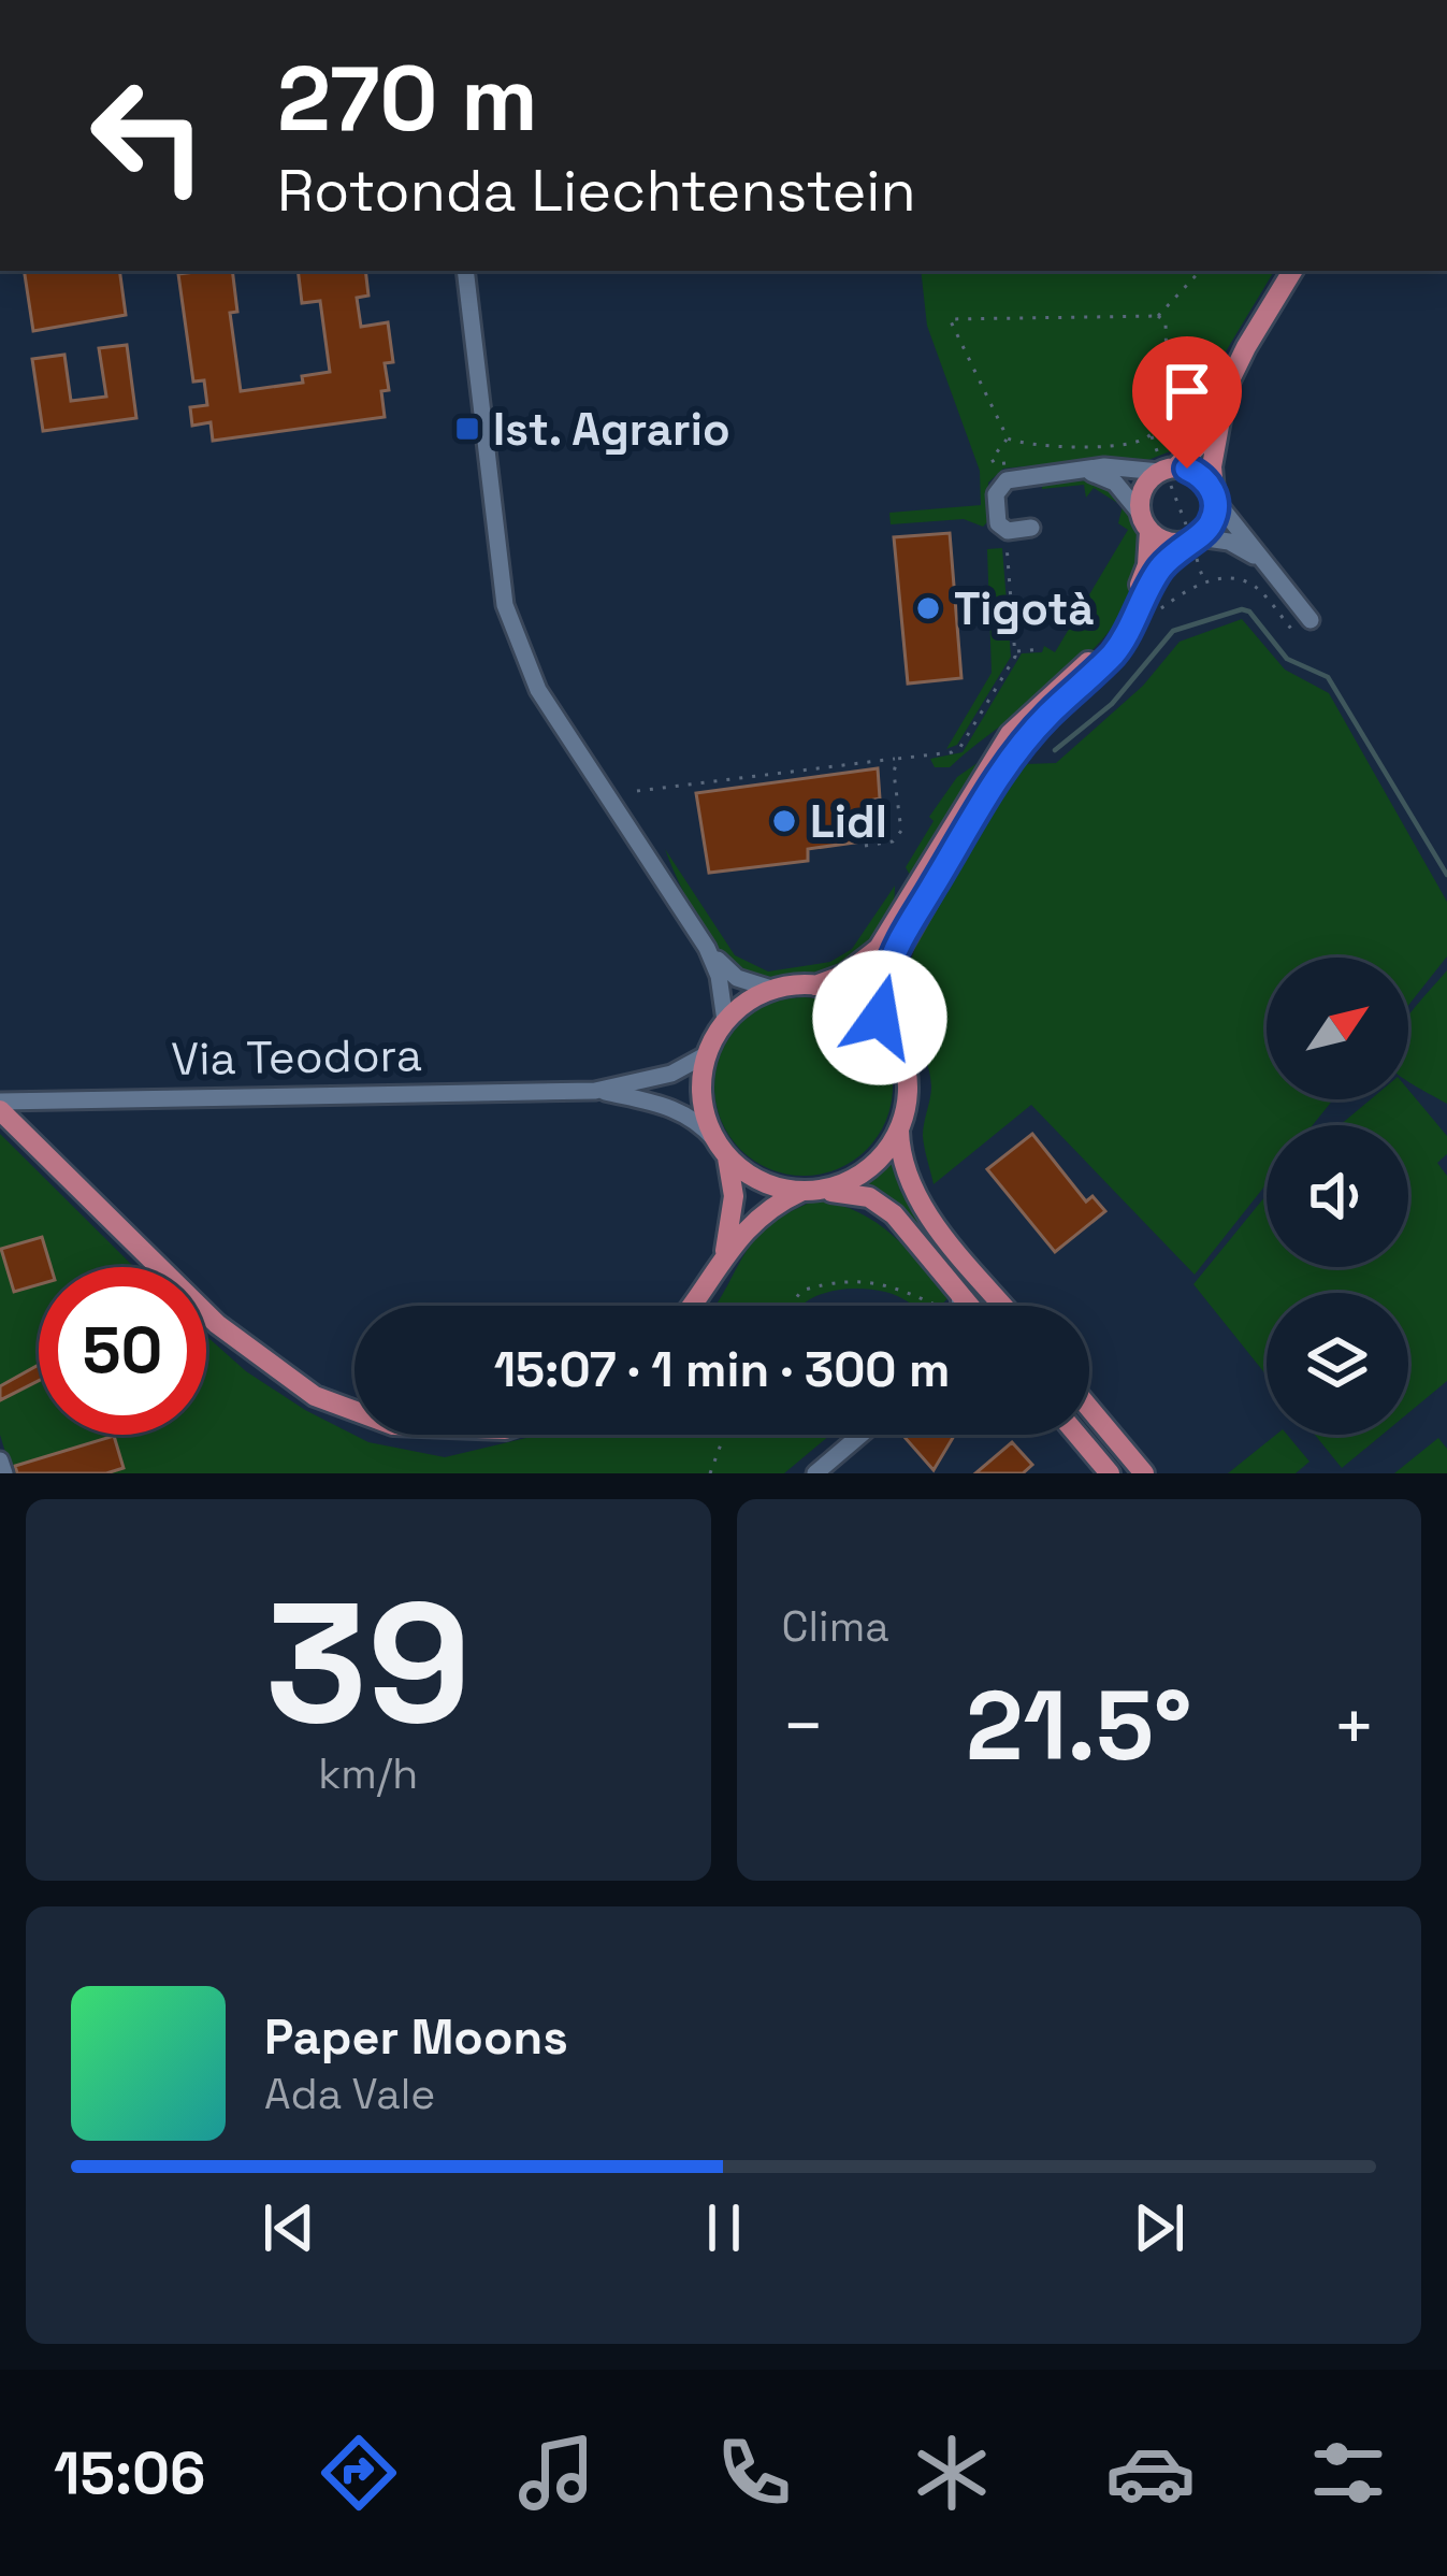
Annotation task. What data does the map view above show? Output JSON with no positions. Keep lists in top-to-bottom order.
{
  "streets": {
    "street": ["Via Teodora"]
  },
  "places": {
    "transit": ["Ist. Agrario"],
    "other": ["Tigotà", "Lidl"]
  },
  "north": "top right",
  "page": {
    "turn": ["270 m", "Rotonda Liechtenstein"],
    "limit": "50",
    "trip": "15:07 · 1 min · 300 m",
    "tile": [
      ["39", "km/h"],
      "Clima"
    ],
    "heat": ["−", "21.5°", "+"],
    "song": ["Paper Moons", "Ada Vale"],
    "tabs": "15:06"
  }
}
